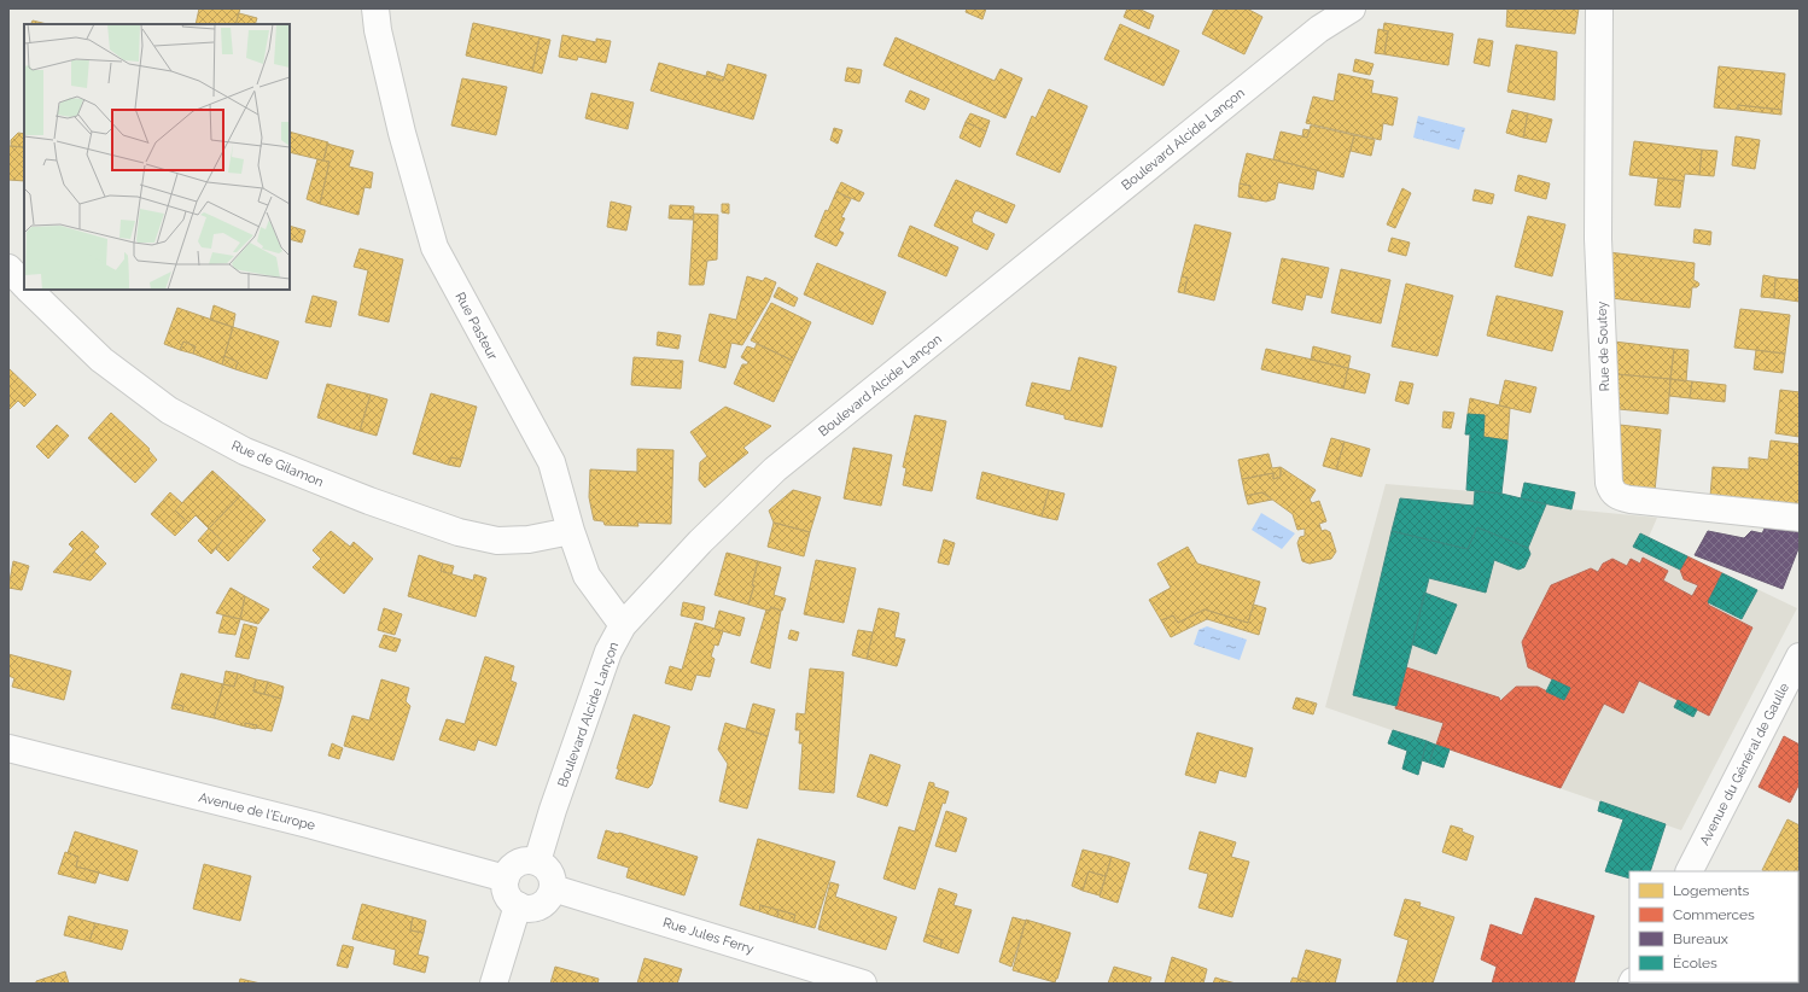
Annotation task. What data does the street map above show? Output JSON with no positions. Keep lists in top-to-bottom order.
{
  "streets": {
    "street": [
      "Boulevard Alcide Lançon",
      "Rue Pasteur",
      "Rue de Soutey",
      "Rue de Gilamon",
      "Avenue du Général de Gaulle",
      "Avenue de l'Europe",
      "Rue Jules Ferry"
    ]
  },
  "crossings": [
    ["Boulevard Alcide Lançon", "Rue Pasteur"],
    ["Boulevard Alcide Lançon", "Avenue de l'Europe"],
    ["Boulevard Alcide Lançon", "Rue Jules Ferry"],
    ["Rue Pasteur", "Rue de Gilamon"],
    ["Avenue de l'Europe", "Rue Jules Ferry"]
  ],
  "legend": [
    "Logements",
    "Commerces",
    "Bureaux",
    "Écoles"
  ]
}
